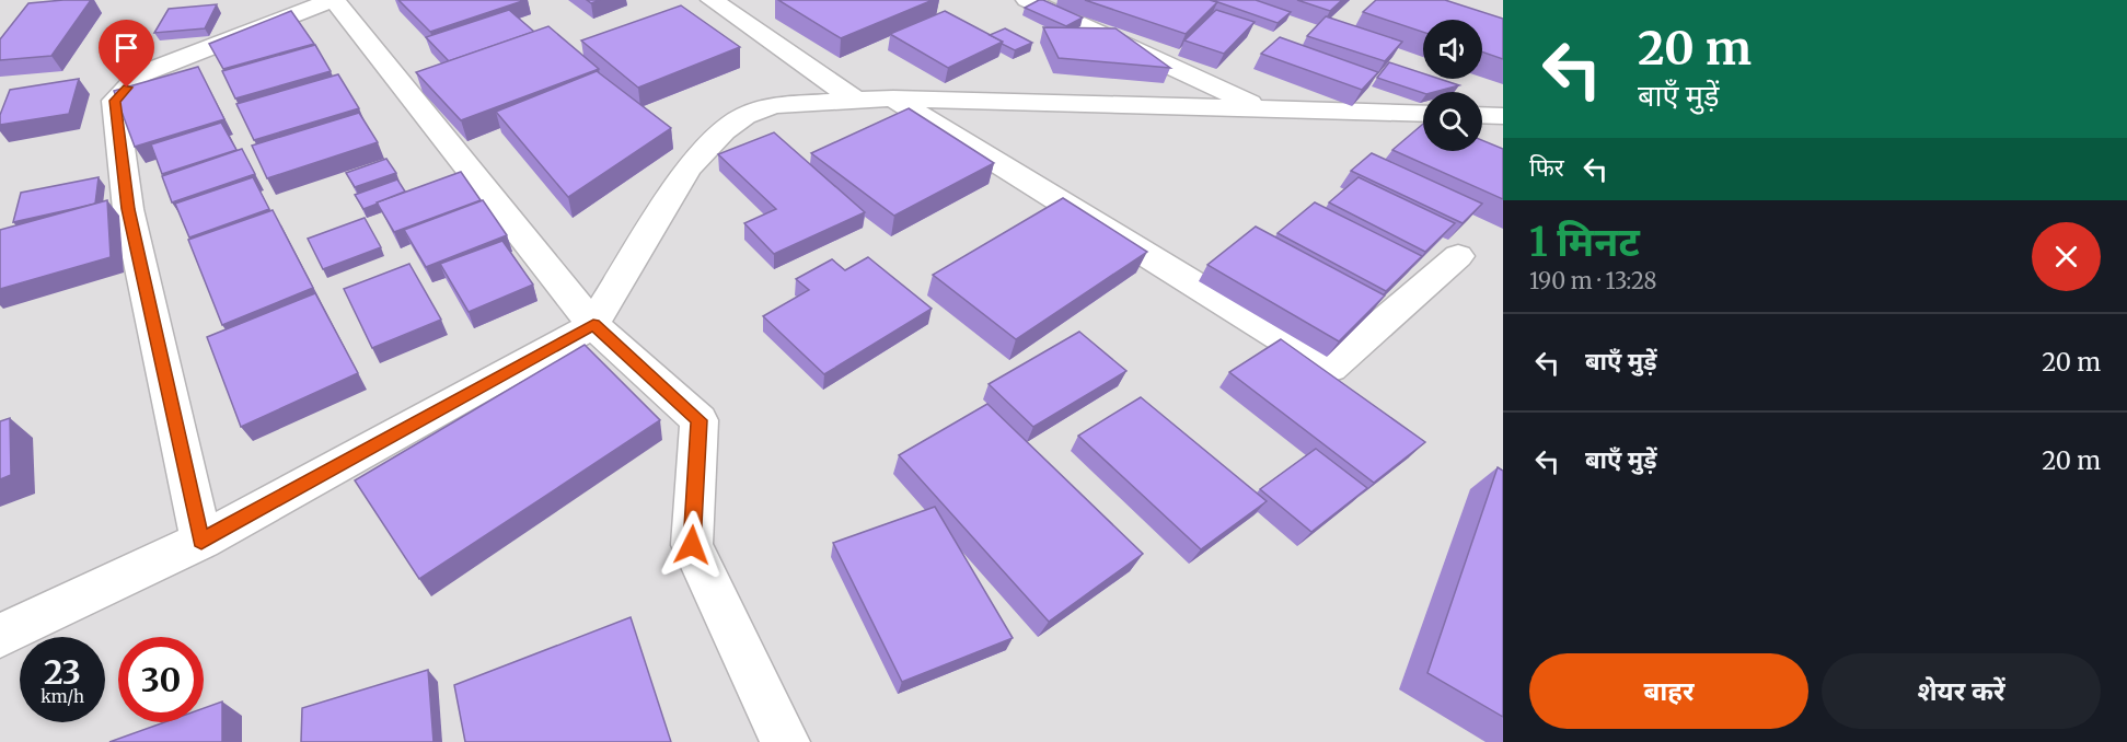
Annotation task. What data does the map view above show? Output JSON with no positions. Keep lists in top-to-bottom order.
{
  "page": {
    "turn": ["20 m", "बाएँ मुड़ें"],
    "then": "फिर",
    "heading": ["1 मिनट", "190 m · 13:28"],
    "list": [
      {
        "name": "बाएँ मुड़ें",
        "value": "20 m"
      },
      {
        "name": "बाएँ मुड़ें",
        "value": "20 m"
      }
    ],
    "speed": "23 km/h",
    "limit": "30",
    "buttons": ["बाहर", "शेयर करें"]
  }
}
